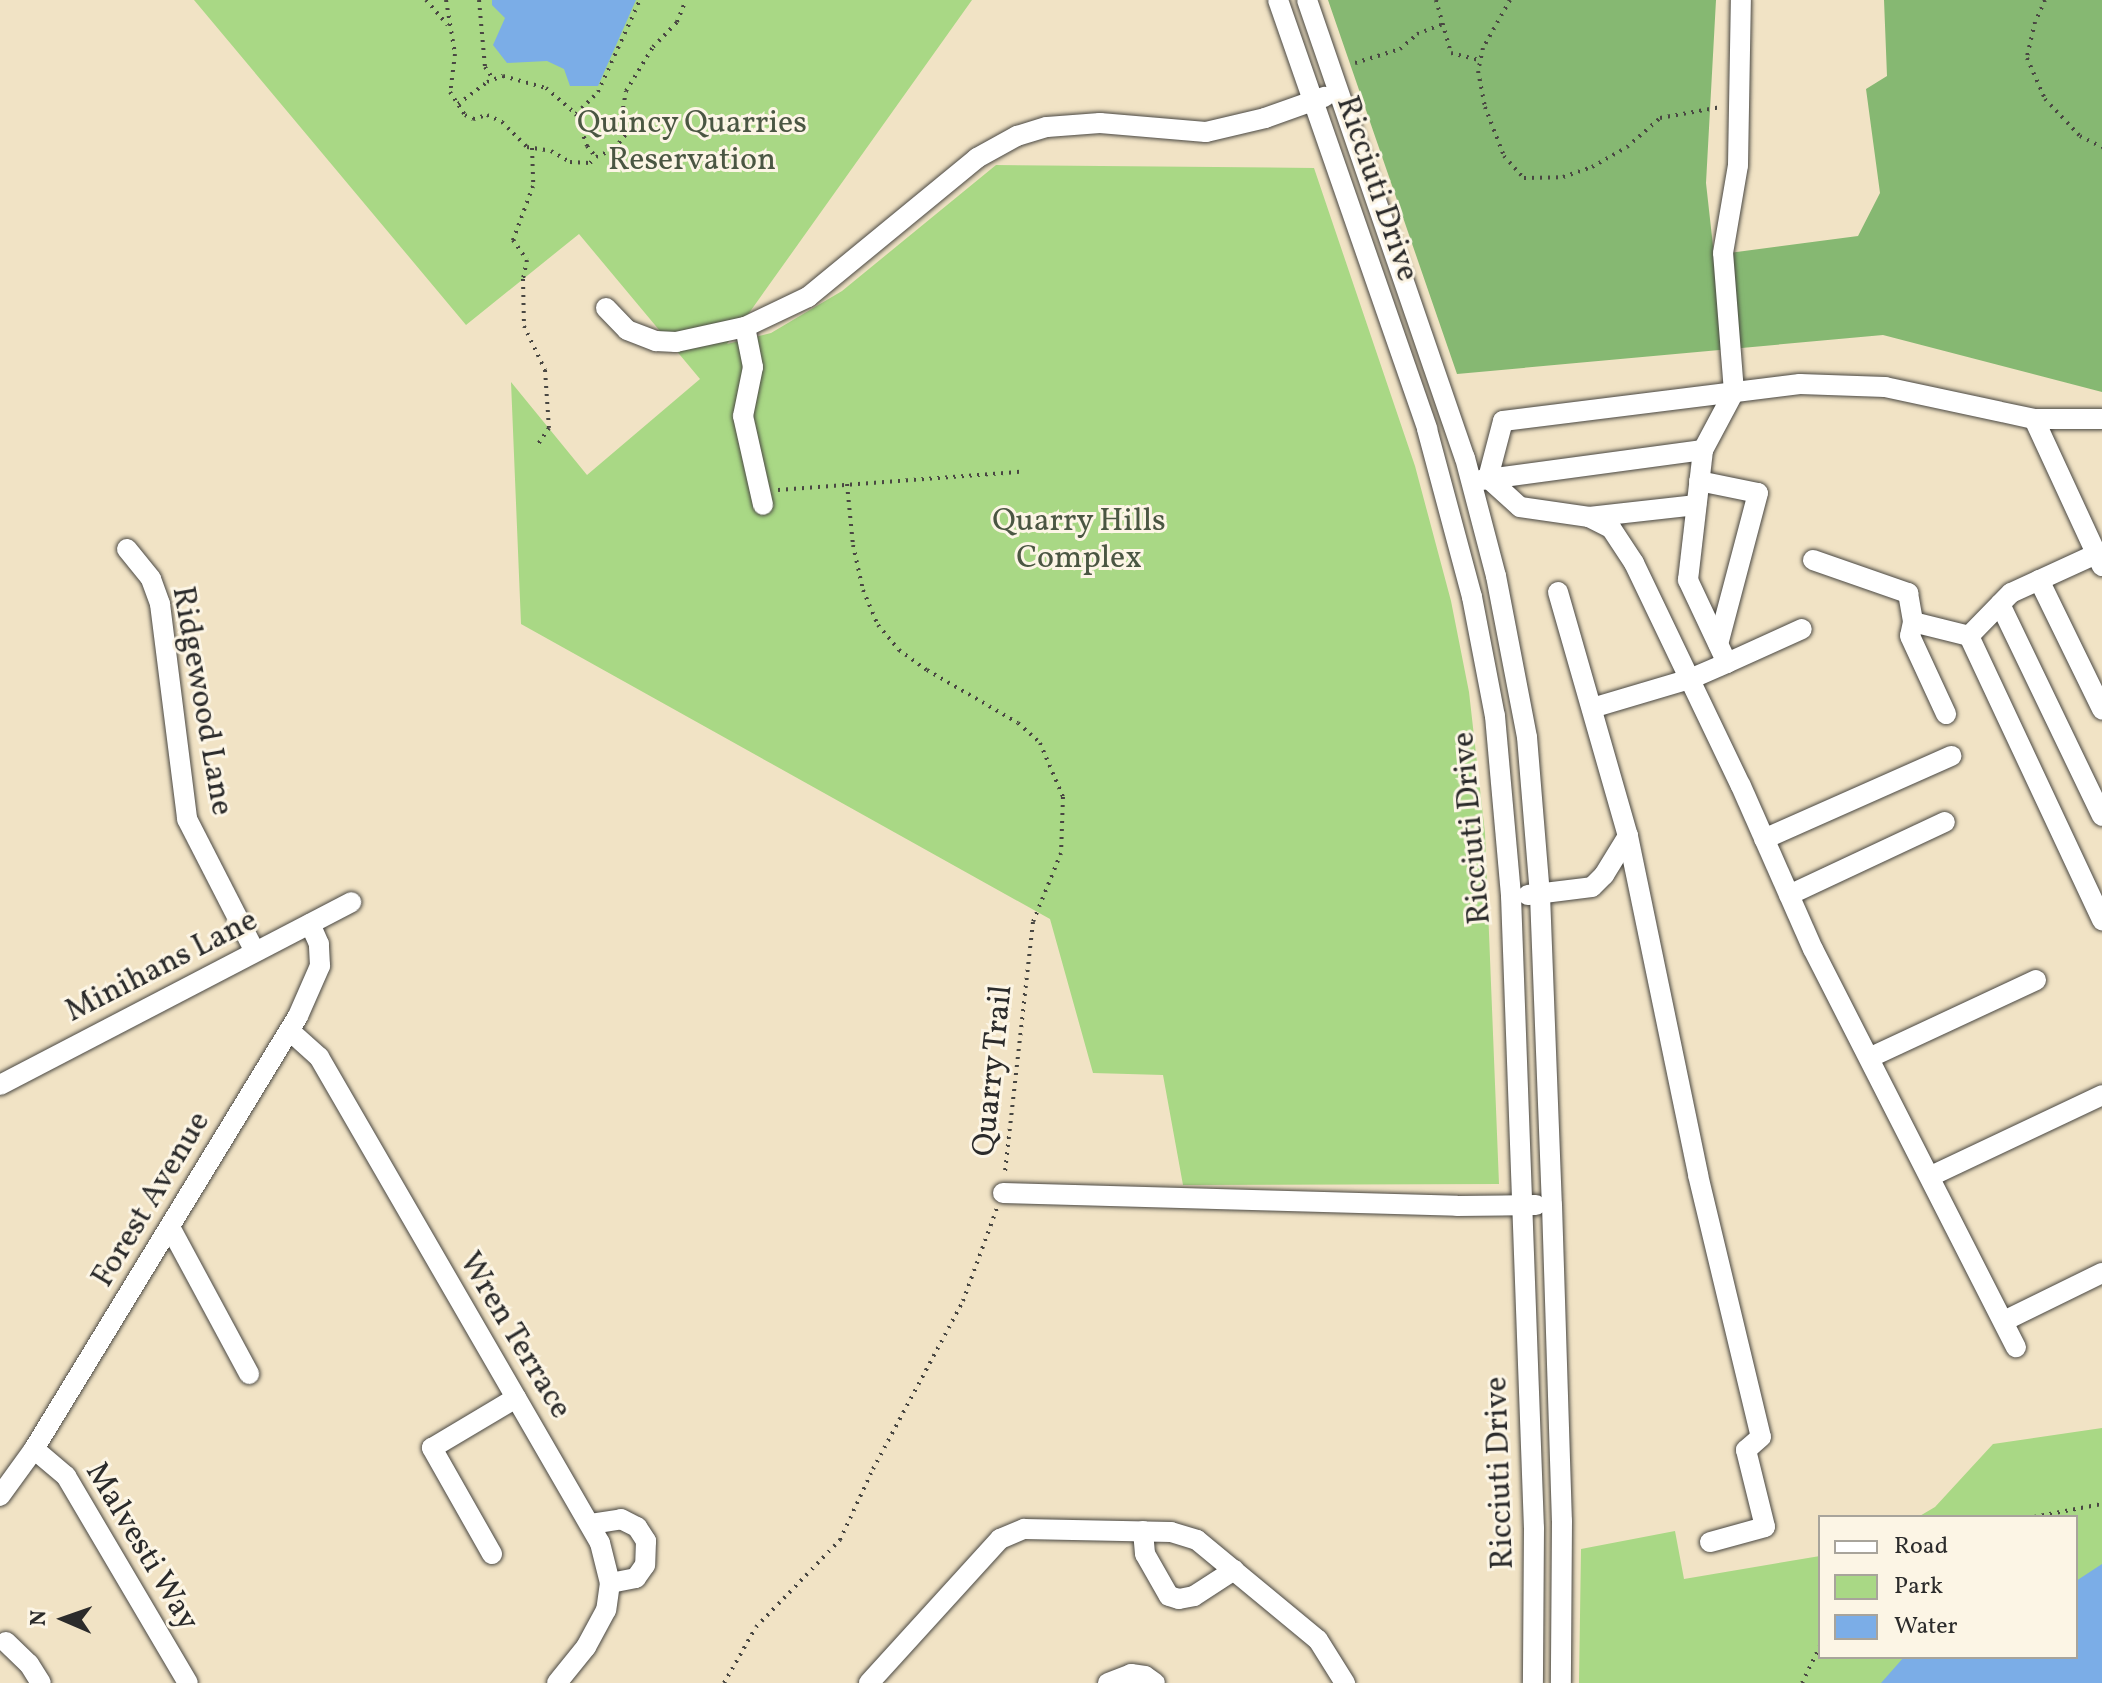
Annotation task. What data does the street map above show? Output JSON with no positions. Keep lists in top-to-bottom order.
{
  "streets": {
    "street": [
      "Ricciuti Drive",
      "Ridgewood Lane",
      "Minihans Lane",
      "Forest Avenue",
      "Wren Terrace",
      "Malvesti Way"
    ],
    "path": ["Quarry Trail"]
  },
  "crossings": [
    ["Ridgewood Lane", "Minihans Lane"],
    ["Minihans Lane", "Forest Avenue"],
    ["Forest Avenue", "Wren Terrace"],
    ["Forest Avenue", "Malvesti Way"]
  ],
  "parks": ["Quincy Quarries Reservation", "Quarry Hills Complex"],
  "legend": ["Road", "Park", "Water"],
  "north": "left"
}
